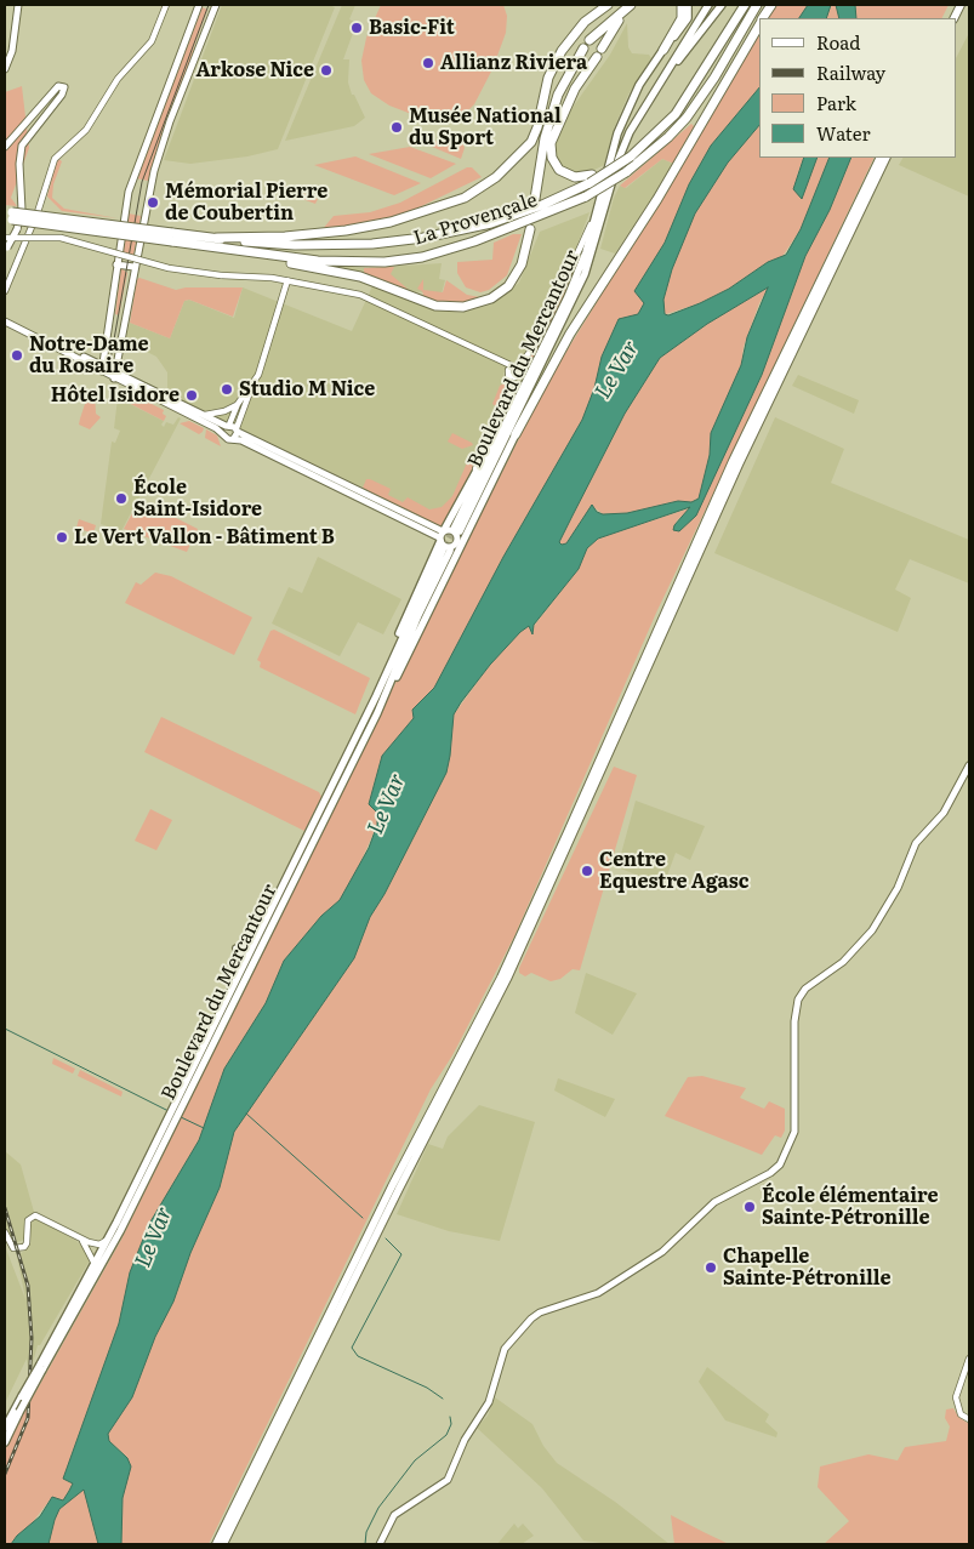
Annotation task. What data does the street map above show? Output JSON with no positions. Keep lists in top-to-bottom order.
{
  "streets": {
    "highway": ["La Provençale"],
    "main road": ["Boulevard du Mercantour"]
  },
  "water": ["Le Var"],
  "places": [
    "Basic-Fit",
    "Allianz Riviera",
    "Arkose Nice",
    "Musée National du Sport",
    "Mémorial Pierre de Coubertin",
    "Notre-Dame du Rosaire",
    "Studio M Nice",
    "Hôtel Isidore",
    "École Saint-Isidore",
    "Le Vert Vallon - Bâtiment B",
    "Centre Equestre Agasc",
    "École élémentaire Sainte-Pétronille",
    "Chapelle Sainte-Pétronille"
  ],
  "legend": [
    "Road",
    "Railway",
    "Park",
    "Water"
  ]
}
